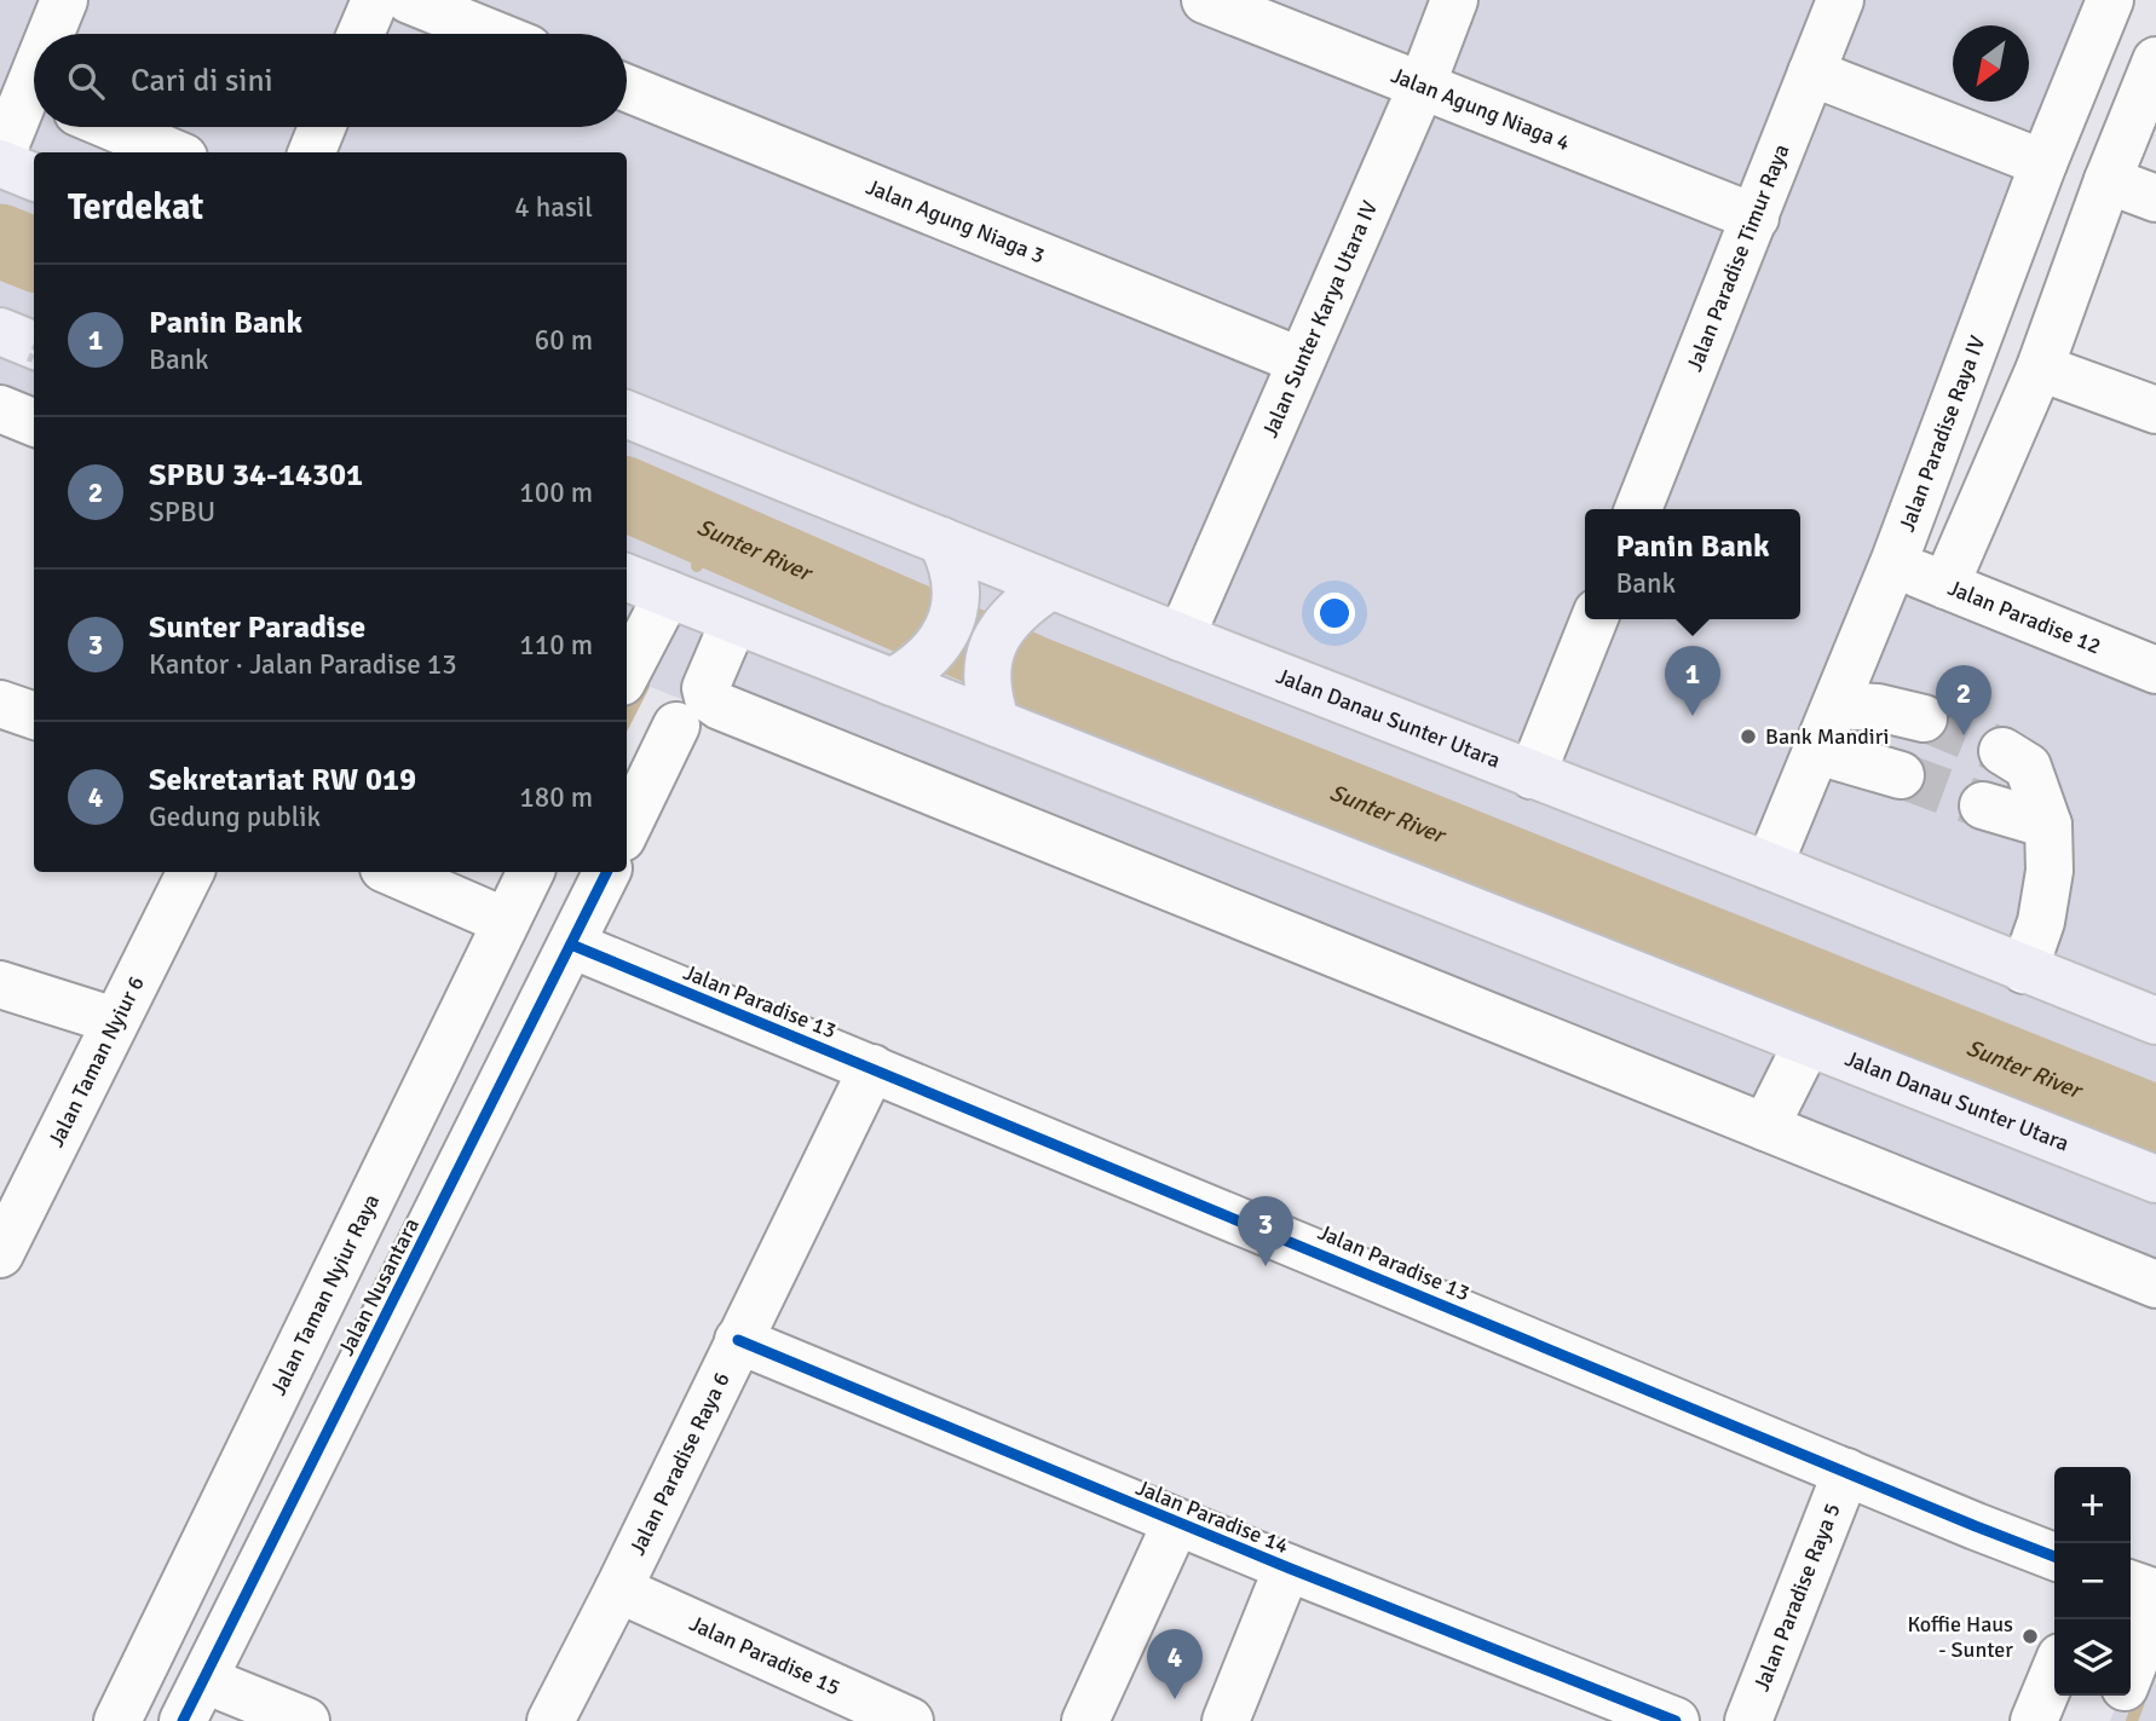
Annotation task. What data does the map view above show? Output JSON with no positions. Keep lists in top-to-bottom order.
{
  "streets": {
    "main road": ["Jalan Danau Sunter Utara"],
    "street": [
      "Jalan Agung Niaga 4",
      "Jalan Agung Niaga 3",
      "Jalan Paradise Timur Raya",
      "Jalan Sunter Karya Utara IV",
      "Jalan Paradise Raya IV",
      "Jalan Paradise 12",
      "Jalan Paradise 13",
      "Jalan Taman Nyiur 6",
      "Jalan Nusantara",
      "Jalan Taman Nyiur Raya",
      "Jalan Paradise Raya 6",
      "Jalan Paradise 14",
      "Jalan Paradise Raya 5",
      "Jalan Paradise 15"
    ]
  },
  "crossings": [
    ["Jalan Agung Niaga 4", "Jalan Paradise Timur Raya"],
    ["Jalan Agung Niaga 4", "Jalan Sunter Karya Utara IV"],
    ["Jalan Agung Niaga 3", "Jalan Sunter Karya Utara IV"],
    ["Jalan Sunter Karya Utara IV", "Jalan Danau Sunter Utara"],
    ["Jalan Paradise Raya IV", "Jalan Paradise 12"],
    ["Jalan Paradise Raya IV", "Jalan Danau Sunter Utara"],
    ["Jalan Paradise 13", "Jalan Nusantara"],
    ["Jalan Paradise 13", "Jalan Paradise Raya 6"],
    ["Jalan Paradise 13", "Jalan Paradise Raya 5"],
    ["Jalan Paradise Raya 6", "Jalan Paradise 14"],
    ["Jalan Paradise Raya 6", "Jalan Paradise 15"]
  ],
  "water": ["Sunter River"],
  "places": ["Bank Mandiri", "Koffie Haus - Sunter"],
  "north": "bottom left",
  "page": {
    "search": "Cari di sini",
    "heading": ["Terdekat", "4 hasil"],
    "list": [
      {
        "mark": "1",
        "name": "Panin Bank",
        "note": "Bank",
        "value": "60 m"
      },
      {
        "mark": "2",
        "name": "SPBU 34-14301",
        "note": "SPBU",
        "value": "100 m"
      },
      {
        "mark": "3",
        "name": "Sunter Paradise",
        "note": "Kantor · Jalan Paradise 13",
        "value": "110 m"
      },
      {
        "mark": "4",
        "name": "Sekretariat RW 019",
        "note": "Gedung publik",
        "value": "180 m"
      }
    ],
    "popup": ["Panin Bank", "Bank"],
    "pins": [
      "1",
      "2",
      "3",
      "4"
    ],
    "map_buttons": ["+", "−"]
  }
}
